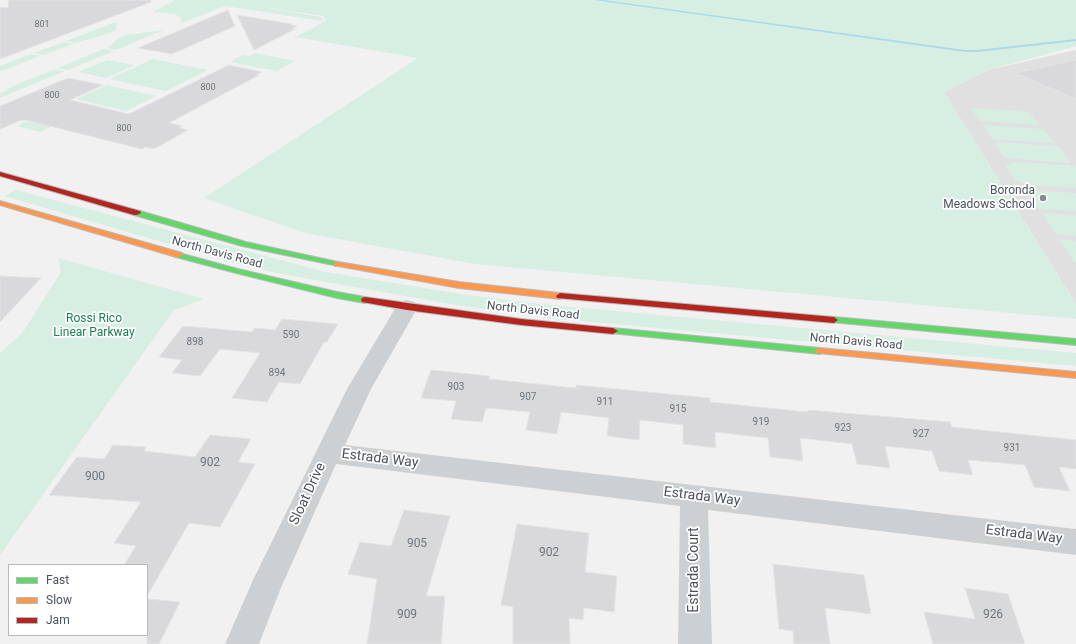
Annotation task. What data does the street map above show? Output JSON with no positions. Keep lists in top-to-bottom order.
{
  "streets": {
    "highway": ["North Davis Road"],
    "street": ["Estrada Way", "Sloat Drive", "Estrada Court"]
  },
  "crossings": [
    ["North Davis Road", "Sloat Drive"],
    ["Estrada Way", "Sloat Drive"],
    ["Estrada Way", "Estrada Court"]
  ],
  "parks": ["Rossi Rico Linear Parkway"],
  "places": ["Boronda Meadows School"],
  "house_numbers": [
    "801",
    "800",
    "800",
    "800",
    "590",
    "898",
    "894",
    "903",
    "907",
    "911",
    "915",
    "919",
    "923",
    "927",
    "931",
    "902",
    "900",
    "905",
    "902",
    "909",
    "926"
  ],
  "legend": ["Fast", "Slow", "Jam"]
}
